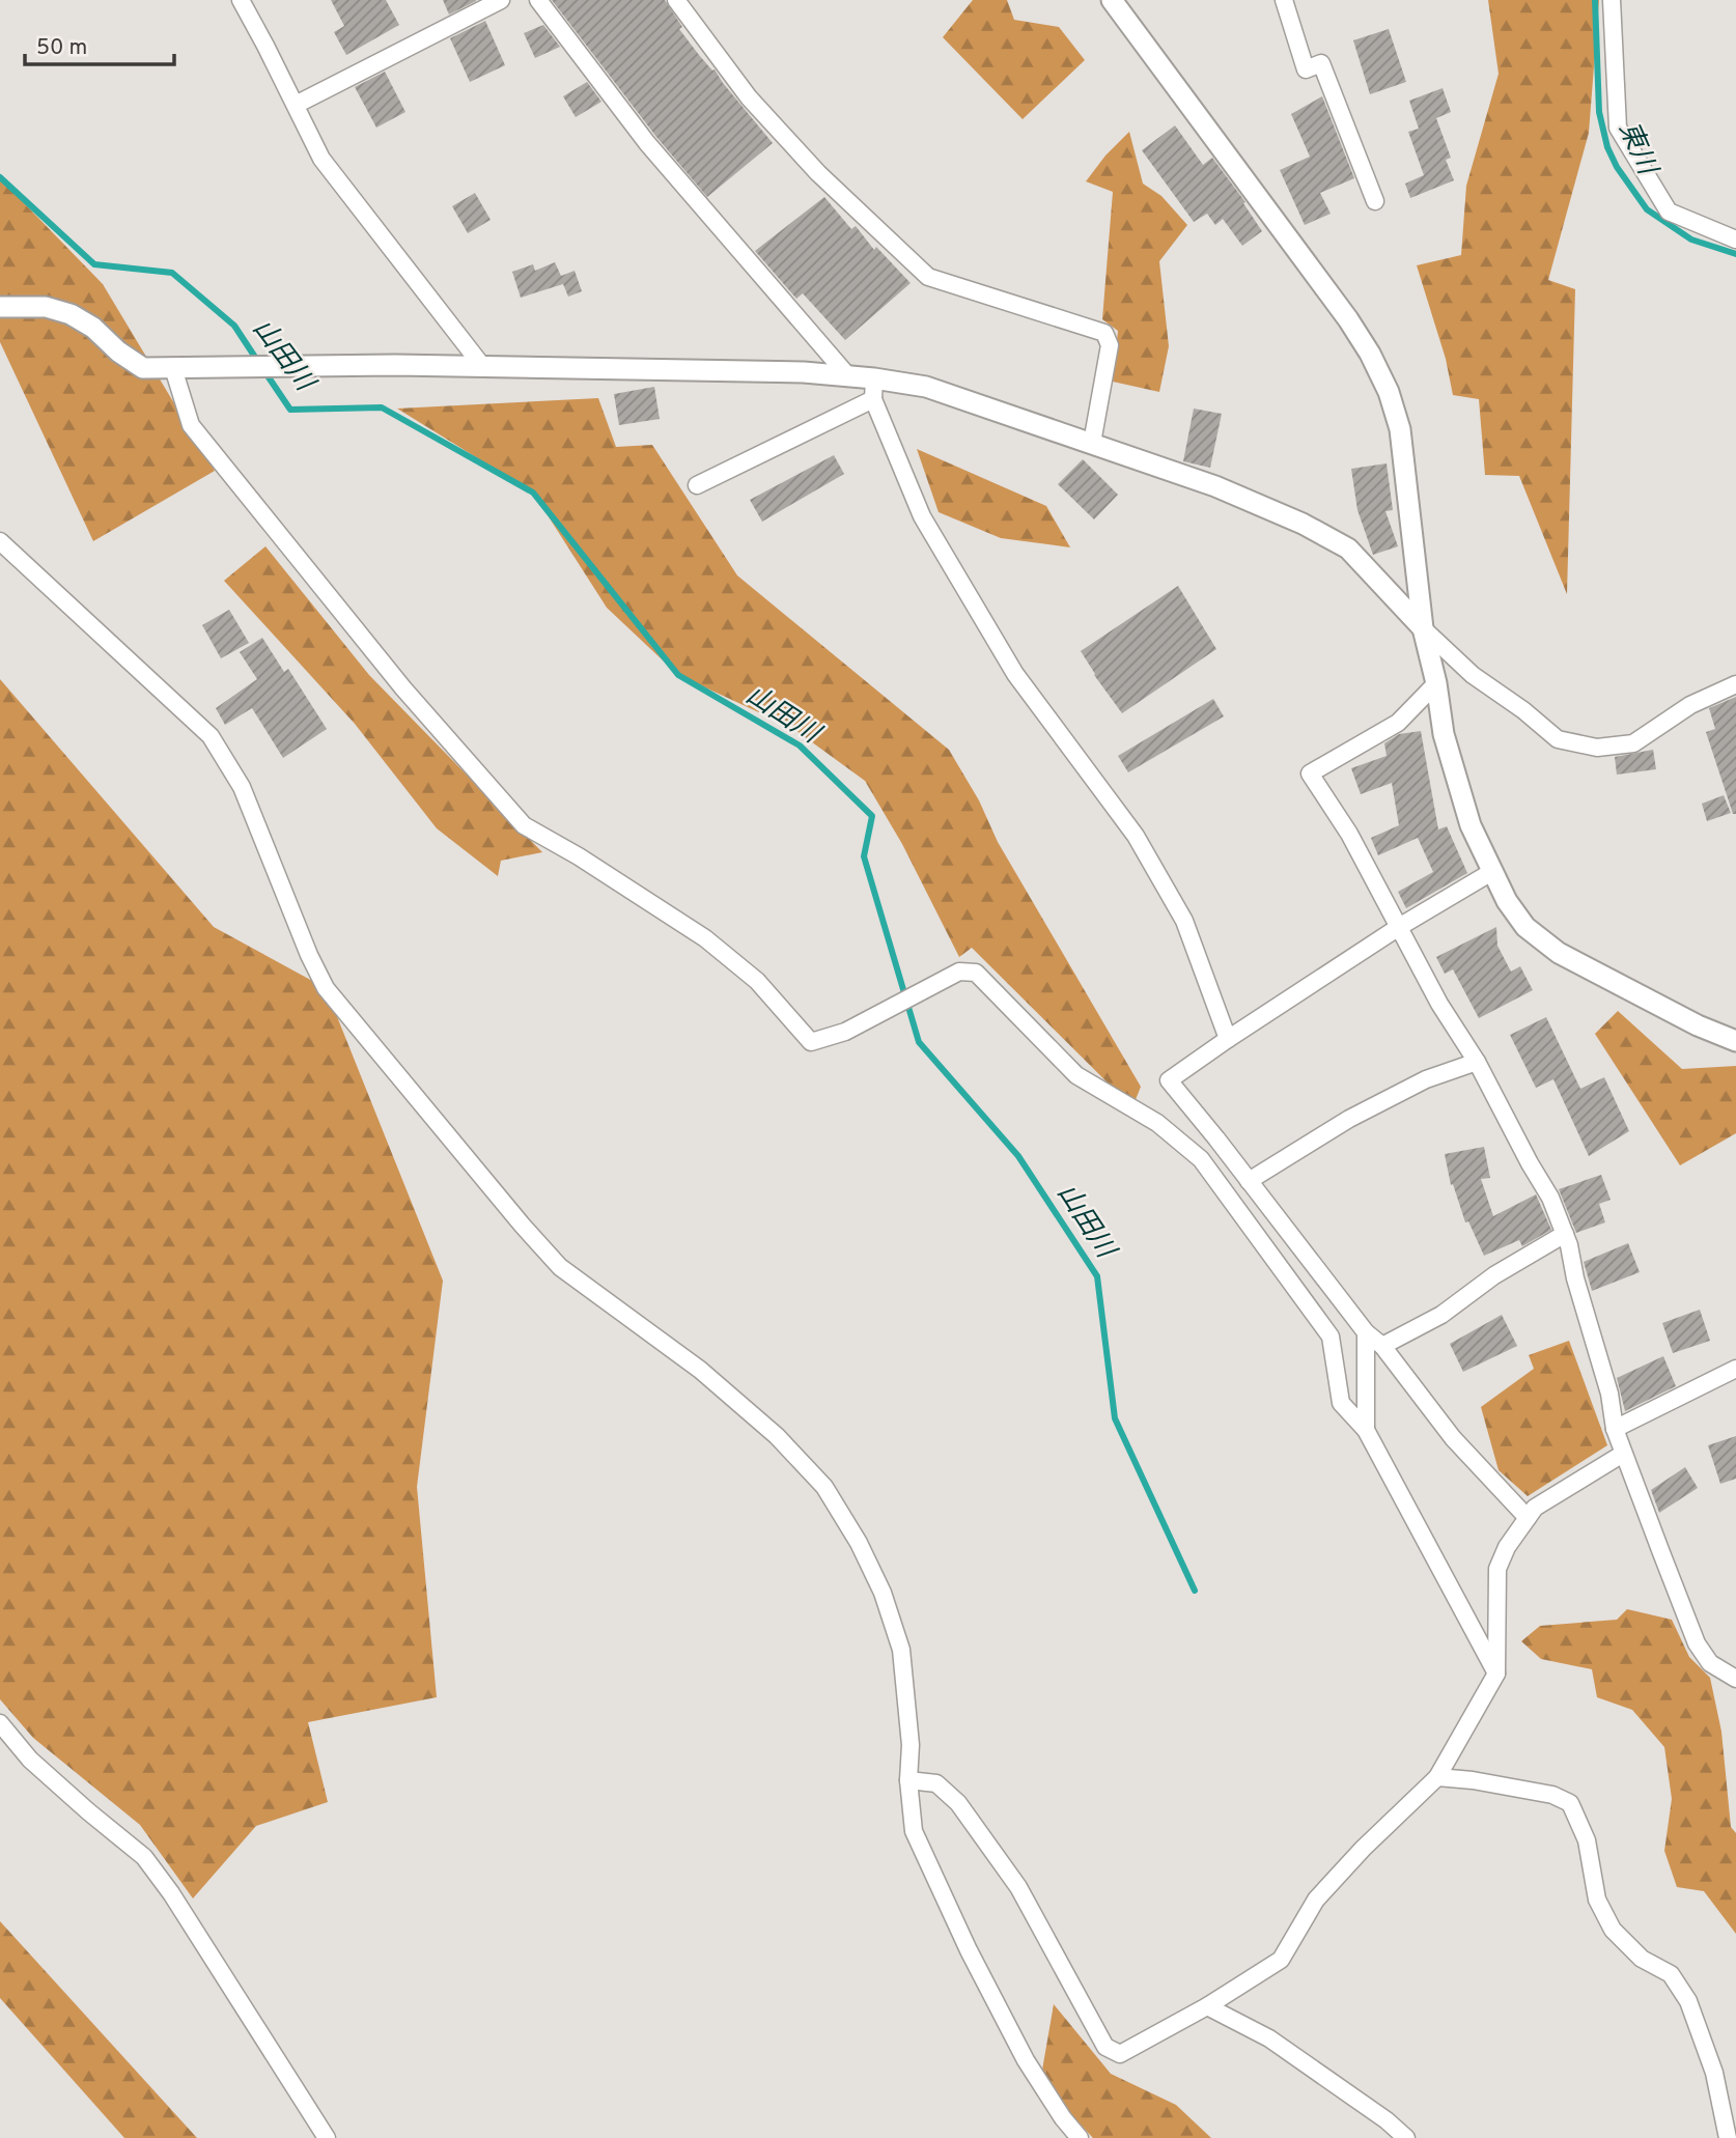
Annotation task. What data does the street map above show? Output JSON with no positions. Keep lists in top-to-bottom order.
{
  "water": ["東川", "山田川"],
  "scale_bar": "50 m"
}
